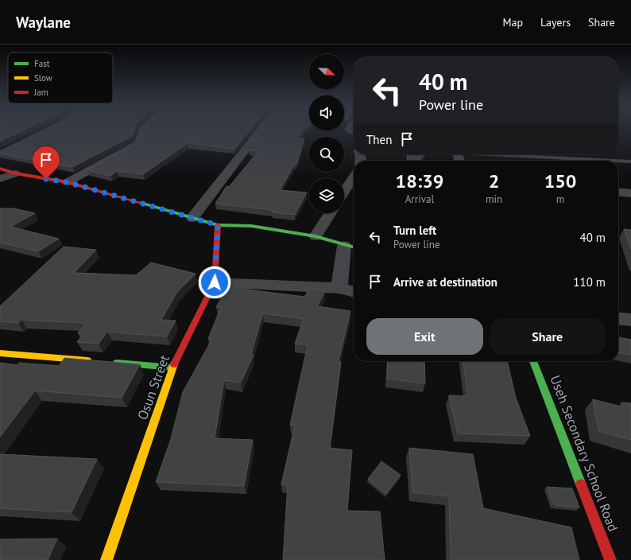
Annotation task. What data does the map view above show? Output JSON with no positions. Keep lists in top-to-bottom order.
{
  "streets": {
    "street": ["Osun Street", "Useh Secondary School Road"]
  },
  "legend": ["Fast", "Slow", "Jam"],
  "north": "bottom right",
  "page": {
    "header": "Waylane",
    "nav": ["Map", "Layers", "Share"],
    "turn": ["40 m", "Power line"],
    "then": "Then",
    "eta": [
      "18:39",
      "Arrival",
      "2",
      "min",
      "150",
      "m"
    ],
    "list": [
      {
        "name": "Turn left",
        "note": "Power line",
        "value": "40 m"
      },
      {
        "name": "Arrive at destination",
        "value": "110 m"
      }
    ],
    "buttons": ["Exit", "Share"]
  }
}
